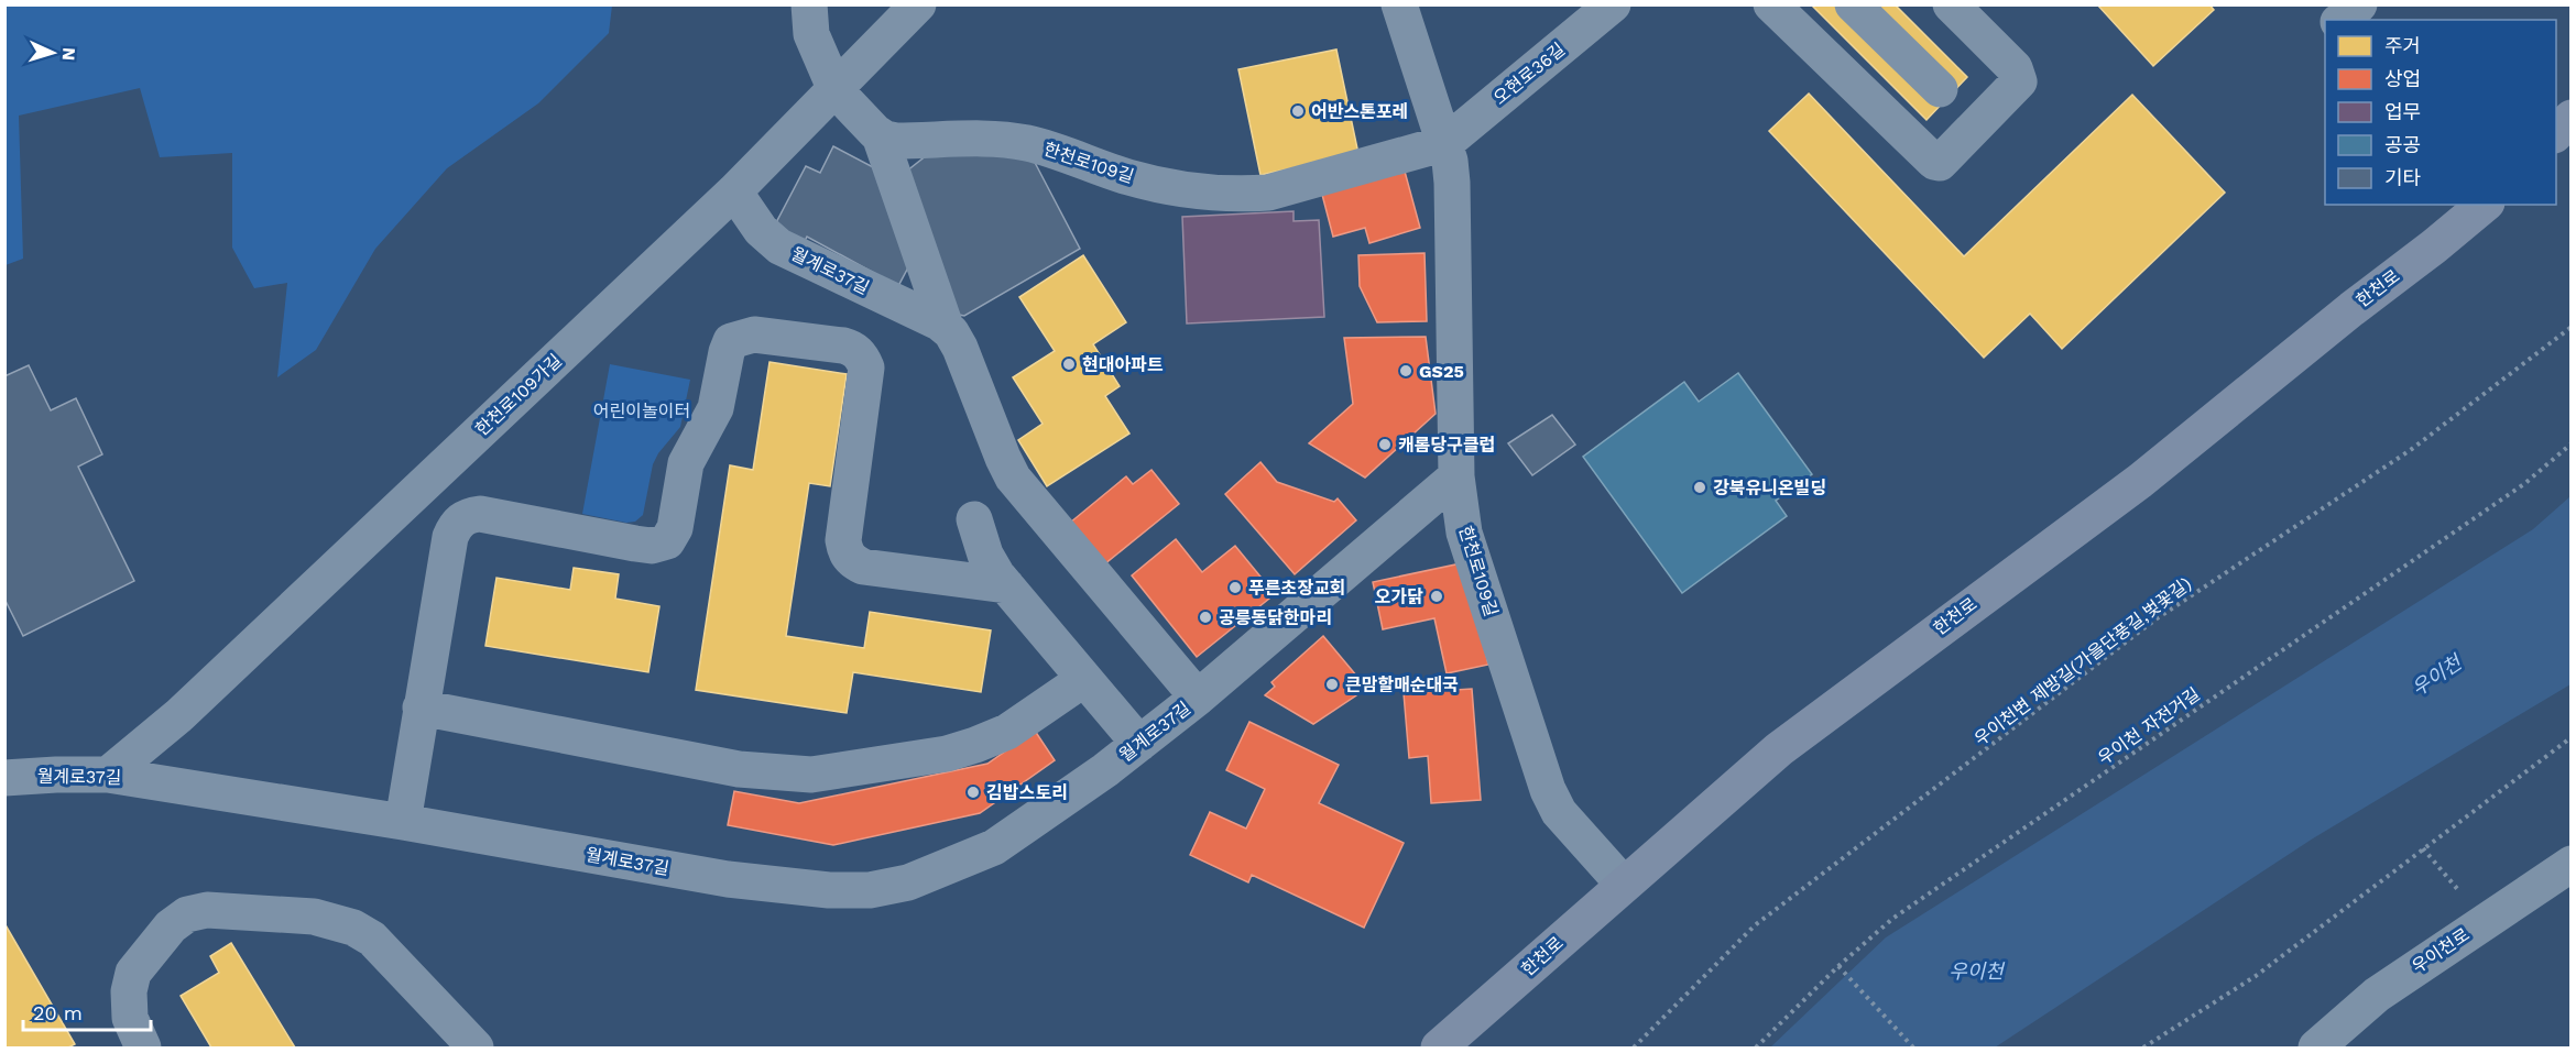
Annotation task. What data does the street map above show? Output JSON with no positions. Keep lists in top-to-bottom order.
{
  "streets": {
    "main road": ["한천로"],
    "street": [
      "오현로36길",
      "한천로109길",
      "월계로37길",
      "한천로109가길",
      "우이천로"
    ],
    "path": ["우이천변 제방길(가을단풍길,벚꽃길)", "우이천 자전거길"]
  },
  "crossings": [
    ["오현로36길", "한천로109길"],
    ["한천로109길", "월계로37길"],
    ["한천로109길", "한천로"],
    ["월계로37길", "한천로109가길"]
  ],
  "water": ["우이천"],
  "parks": ["어린이놀이터"],
  "places": [
    "어반스톤포레",
    "현대아파트",
    "GS25",
    "캐롬당구클럽",
    "강북유니온빌딩",
    "푸른초장교회",
    "오가닭",
    "공릉동닭한마리",
    "큰맘할매순대국",
    "김밥스토리"
  ],
  "legend": [
    "주거",
    "상업",
    "업무",
    "공공",
    "기타"
  ],
  "scale_bar": "20 m",
  "north": "right"
}
